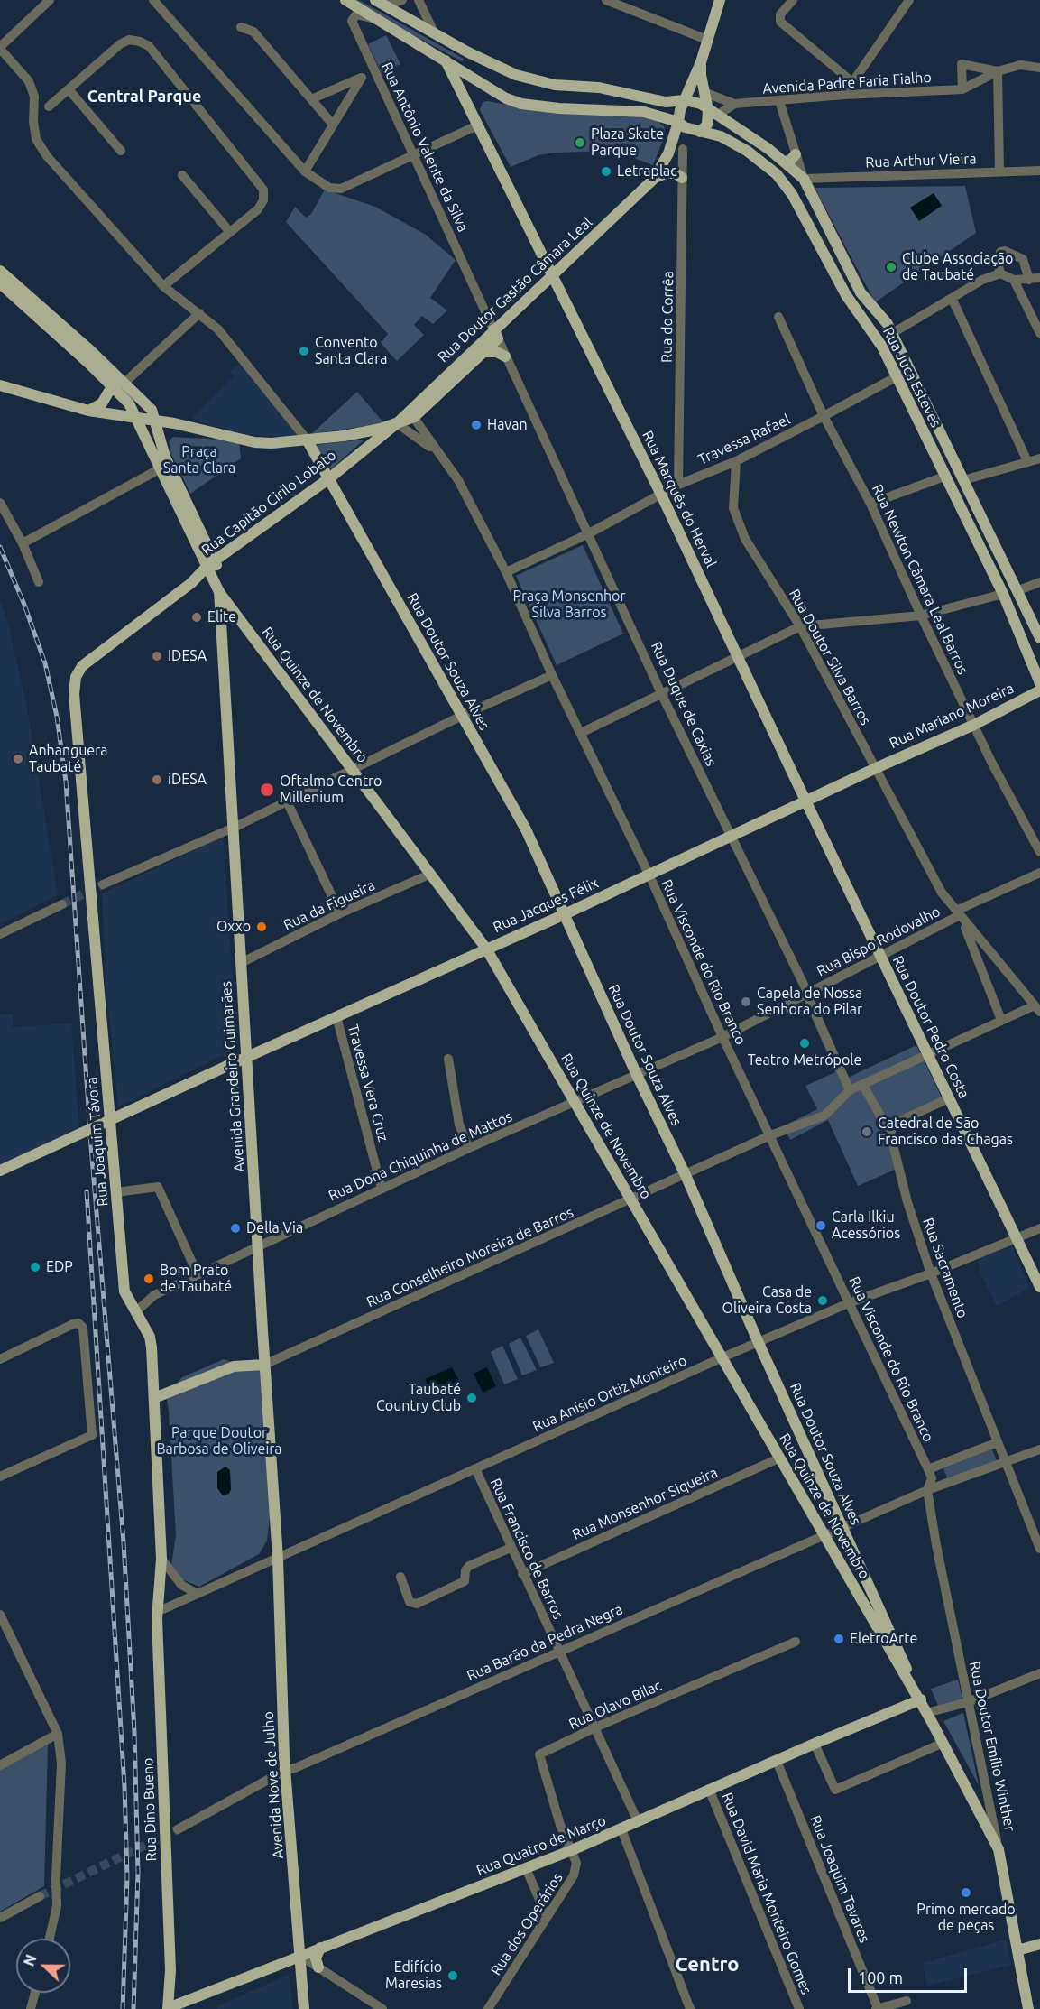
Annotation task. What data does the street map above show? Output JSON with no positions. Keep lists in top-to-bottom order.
{
  "streets": {
    "main road": [
      "Rua Doutor Gastão Câmara Leal",
      "Rua Juca Esteves",
      "Rua Marquês do Herval",
      "Rua Capitão Cirilo Lobato",
      "Rua Doutor Souza Alves",
      "Rua Quinze de Novembro",
      "Rua Mariano Moreira",
      "Rua Jacques Félix",
      "Rua Doutor Pedro Costa",
      "Avenida Grandeiro Guimarães",
      "Rua Joaquim Távora",
      "Rua Doutor Emílio Winther",
      "Avenida Nove de Julho",
      "Rua Dino Bueno",
      "Rua Quatro de Março"
    ],
    "street": [
      "Avenida Padre Faria Fialho",
      "Rua Antônio Valente da Silva",
      "Rua Arthur Vieira",
      "Rua do Corrêa",
      "Travessa Rafael",
      "Rua Newton Câmara Leal Barros",
      "Rua Doutor Silva Barros",
      "Rua Duque de Caxias",
      "Rua da Figueira",
      "Rua Bispo Rodovalho",
      "Rua Visconde do Rio Branco",
      "Travessa Vera Cruz",
      "Rua Dona Chiquinha de Mattos",
      "Rua Conselheiro Moreira de Barros",
      "Rua Sacramento",
      "Rua Anísio Ortiz Monteiro",
      "Rua Monsenhor Siqueira",
      "Rua Francisco de Barros",
      "Rua Barão da Pedra Negra",
      "Rua Olavo Bilac",
      "Rua Joaquim Tavares",
      "Rua David Maria Monteiro Gomes",
      "Rua dos Operários"
    ]
  },
  "crossings": [
    ["Rua Antônio Valente da Silva", "Rua Doutor Gastão Câmara Leal"],
    ["Rua Antônio Valente da Silva", "Rua Juca Esteves"],
    ["Rua Antônio Valente da Silva", "Rua Duque de Caxias"],
    ["Rua Arthur Vieira", "Rua Juca Esteves"],
    ["Rua Doutor Gastão Câmara Leal", "Rua Juca Esteves"],
    ["Rua Doutor Gastão Câmara Leal", "Rua Marquês do Herval"],
    ["Rua Doutor Gastão Câmara Leal", "Rua Duque de Caxias"],
    ["Rua Doutor Gastão Câmara Leal", "Rua Visconde do Rio Branco"],
    ["Rua do Corrêa", "Travessa Rafael"],
    ["Rua Juca Esteves", "Travessa Rafael"],
    ["Rua Juca Esteves", "Rua Marquês do Herval"],
    ["Travessa Rafael", "Rua Marquês do Herval"],
    ["Travessa Rafael", "Rua Newton Câmara Leal Barros"],
    ["Travessa Rafael", "Rua Doutor Silva Barros"],
    ["Travessa Rafael", "Rua Duque de Caxias"],
    ["Rua Marquês do Herval", "Rua Jacques Félix"],
    ["Rua Marquês do Herval", "Rua Bispo Rodovalho"],
    ["Rua Marquês do Herval", "Rua Doutor Pedro Costa"],
    ["Rua Capitão Cirilo Lobato", "Rua Doutor Souza Alves"],
    ["Rua Capitão Cirilo Lobato", "Rua Quinze de Novembro"],
    ["Rua Capitão Cirilo Lobato", "Rua Visconde do Rio Branco"],
    ["Rua Capitão Cirilo Lobato", "Rua Joaquim Távora"],
    ["Rua Newton Câmara Leal Barros", "Rua Mariano Moreira"],
    ["Rua Doutor Silva Barros", "Rua Mariano Moreira"],
    ["Rua Doutor Silva Barros", "Rua Jacques Félix"],
    ["Rua Doutor Silva Barros", "Rua Bispo Rodovalho"],
    ["Rua Doutor Souza Alves", "Rua Quinze de Novembro"],
    ["Rua Doutor Souza Alves", "Rua Jacques Félix"],
    ["Rua Doutor Souza Alves", "Rua Dona Chiquinha de Mattos"],
    ["Rua Doutor Souza Alves", "Rua Conselheiro Moreira de Barros"],
    ["Rua Doutor Souza Alves", "Rua Anísio Ortiz Monteiro"],
    ["Rua Doutor Souza Alves", "Rua Barão da Pedra Negra"],
    ["Rua Doutor Souza Alves", "Rua Quatro de Março"],
    ["Rua Quinze de Novembro", "Rua da Figueira"],
    ["Rua Quinze de Novembro", "Rua Jacques Félix"],
    ["Rua Quinze de Novembro", "Avenida Grandeiro Guimarães"],
    ["Rua Quinze de Novembro", "Rua Dona Chiquinha de Mattos"],
    ["Rua Quinze de Novembro", "Rua Conselheiro Moreira de Barros"],
    ["Rua Quinze de Novembro", "Rua Anísio Ortiz Monteiro"],
    ["Rua Quinze de Novembro", "Rua Monsenhor Siqueira"],
    ["Rua Quinze de Novembro", "Rua Barão da Pedra Negra"],
    ["Rua Quinze de Novembro", "Rua Doutor Emílio Winther"],
    ["Rua Quinze de Novembro", "Rua Quatro de Março"],
    ["Rua Duque de Caxias", "Rua Jacques Félix"],
    ["Rua Duque de Caxias", "Rua Bispo Rodovalho"],
    ["Rua Duque de Caxias", "Rua Conselheiro Moreira de Barros"],
    ["Rua Mariano Moreira", "Rua Jacques Félix"],
    ["Rua da Figueira", "Avenida Grandeiro Guimarães"],
    ["Rua Jacques Félix", "Rua Visconde do Rio Branco"],
    ["Rua Jacques Félix", "Avenida Grandeiro Guimarães"],
    ["Rua Jacques Félix", "Travessa Vera Cruz"],
    ["Rua Bispo Rodovalho", "Rua Visconde do Rio Branco"],
    ["Rua Bispo Rodovalho", "Rua Doutor Pedro Costa"],
    ["Rua Bispo Rodovalho", "Rua Dona Chiquinha de Mattos"],
    ["Rua Visconde do Rio Branco", "Rua Dona Chiquinha de Mattos"],
    ["Rua Visconde do Rio Branco", "Rua Conselheiro Moreira de Barros"],
    ["Rua Visconde do Rio Branco", "Rua Anísio Ortiz Monteiro"],
    ["Rua Visconde do Rio Branco", "Rua Barão da Pedra Negra"],
    ["Rua Visconde do Rio Branco", "Rua Doutor Emílio Winther"],
    ["Rua Doutor Pedro Costa", "Rua Conselheiro Moreira de Barros"],
    ["Rua Doutor Pedro Costa", "Rua Anísio Ortiz Monteiro"],
    ["Avenida Grandeiro Guimarães", "Rua Dona Chiquinha de Mattos"],
    ["Avenida Grandeiro Guimarães", "Rua Conselheiro Moreira de Barros"],
    ["Avenida Grandeiro Guimarães", "Rua Anísio Ortiz Monteiro"],
    ["Avenida Grandeiro Guimarães", "Avenida Nove de Julho"],
    ["Travessa Vera Cruz", "Rua Dona Chiquinha de Mattos"],
    ["Rua Joaquim Távora", "Rua Dona Chiquinha de Mattos"],
    ["Rua Joaquim Távora", "Rua Anísio Ortiz Monteiro"],
    ["Rua Joaquim Távora", "Rua Dino Bueno"],
    ["Rua Conselheiro Moreira de Barros", "Rua Sacramento"],
    ["Rua Sacramento", "Rua Anísio Ortiz Monteiro"],
    ["Rua Sacramento", "Rua Barão da Pedra Negra"],
    ["Rua Anísio Ortiz Monteiro", "Rua Francisco de Barros"],
    ["Rua Anísio Ortiz Monteiro", "Avenida Nove de Julho"],
    ["Rua Anísio Ortiz Monteiro", "Rua Dino Bueno"],
    ["Rua Monsenhor Siqueira", "Rua Francisco de Barros"],
    ["Rua Francisco de Barros", "Rua Barão da Pedra Negra"],
    ["Rua Francisco de Barros", "Rua Olavo Bilac"],
    ["Rua Francisco de Barros", "Rua Quatro de Março"],
    ["Rua Barão da Pedra Negra", "Rua Doutor Emílio Winther"],
    ["Rua Barão da Pedra Negra", "Avenida Nove de Julho"],
    ["Rua Olavo Bilac", "Rua Quatro de Março"],
    ["Rua Olavo Bilac", "Rua dos Operários"],
    ["Rua Doutor Emílio Winther", "Rua Quatro de Março"],
    ["Avenida Nove de Julho", "Rua Quatro de Março"],
    ["Rua Dino Bueno", "Rua Quatro de Março"],
    ["Rua Quatro de Março", "Rua Joaquim Tavares"],
    ["Rua Quatro de Março", "Rua David Maria Monteiro Gomes"],
    ["Rua Quatro de Março", "Rua dos Operários"]
  ],
  "districts": ["Central Parque", "Centro"],
  "parks": ["Praça Santa Clara", "Praça Monsenhor Silva Barros", "Parque Doutor Barbosa de Oliveira"],
  "places": [
    "Plaza Skate Parque",
    "Letraplac",
    "Clube Associação de Taubaté",
    "Convento Santa Clara",
    "Havan",
    "Elite",
    "IDESA",
    "Anhanguera Taubaté",
    "iDESA",
    "Oftalmo Centro Millenium",
    "Oxxo",
    "Capela de Nossa Senhora do Pilar",
    "Teatro Metrópole",
    "Catedral de São Francisco das Chagas",
    "Carla Ilkiu Acessórios",
    "Della Via",
    "EDP",
    "Bom Prato de Taubaté",
    "Casa de Oliveira Costa",
    "Taubaté Country Club",
    "EletroArte",
    "Primo mercado de peças",
    "Edifício Maresias"
  ],
  "scale_bar": "100 m",
  "north": "left"
}
